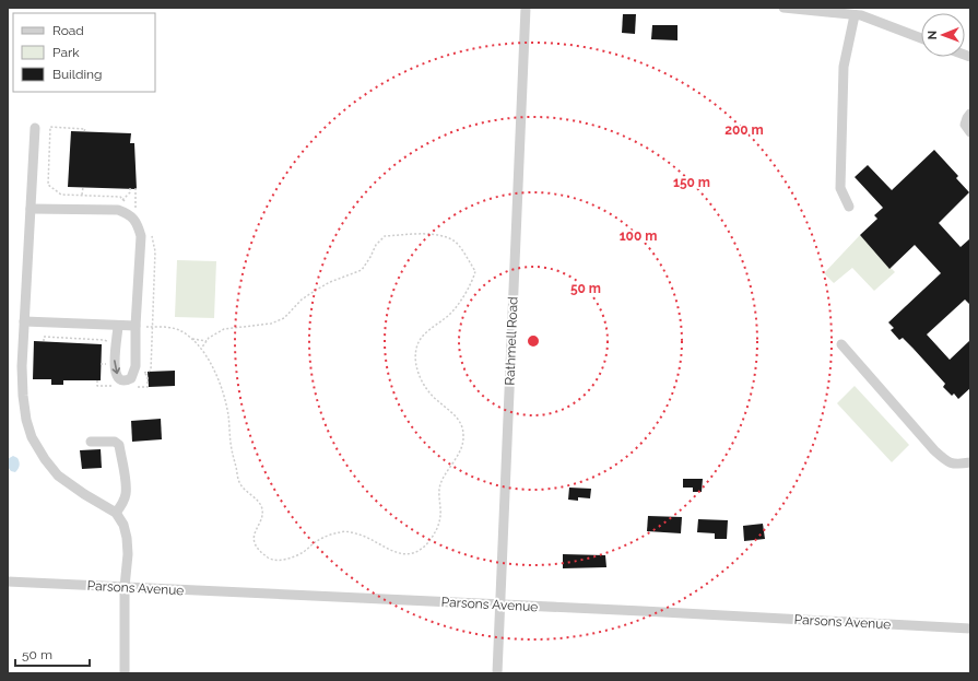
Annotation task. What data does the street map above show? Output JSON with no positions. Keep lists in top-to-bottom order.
{
  "streets": {
    "street": ["Rathmell Road", "Parsons Avenue"]
  },
  "crossings": [
    ["Rathmell Road", "Parsons Avenue"]
  ],
  "legend": ["Road", "Park", "Building"],
  "scale_bar": "50 m",
  "north": "left",
  "rings": [
    "200 m",
    "150 m",
    "100 m",
    "50 m"
  ]
}
